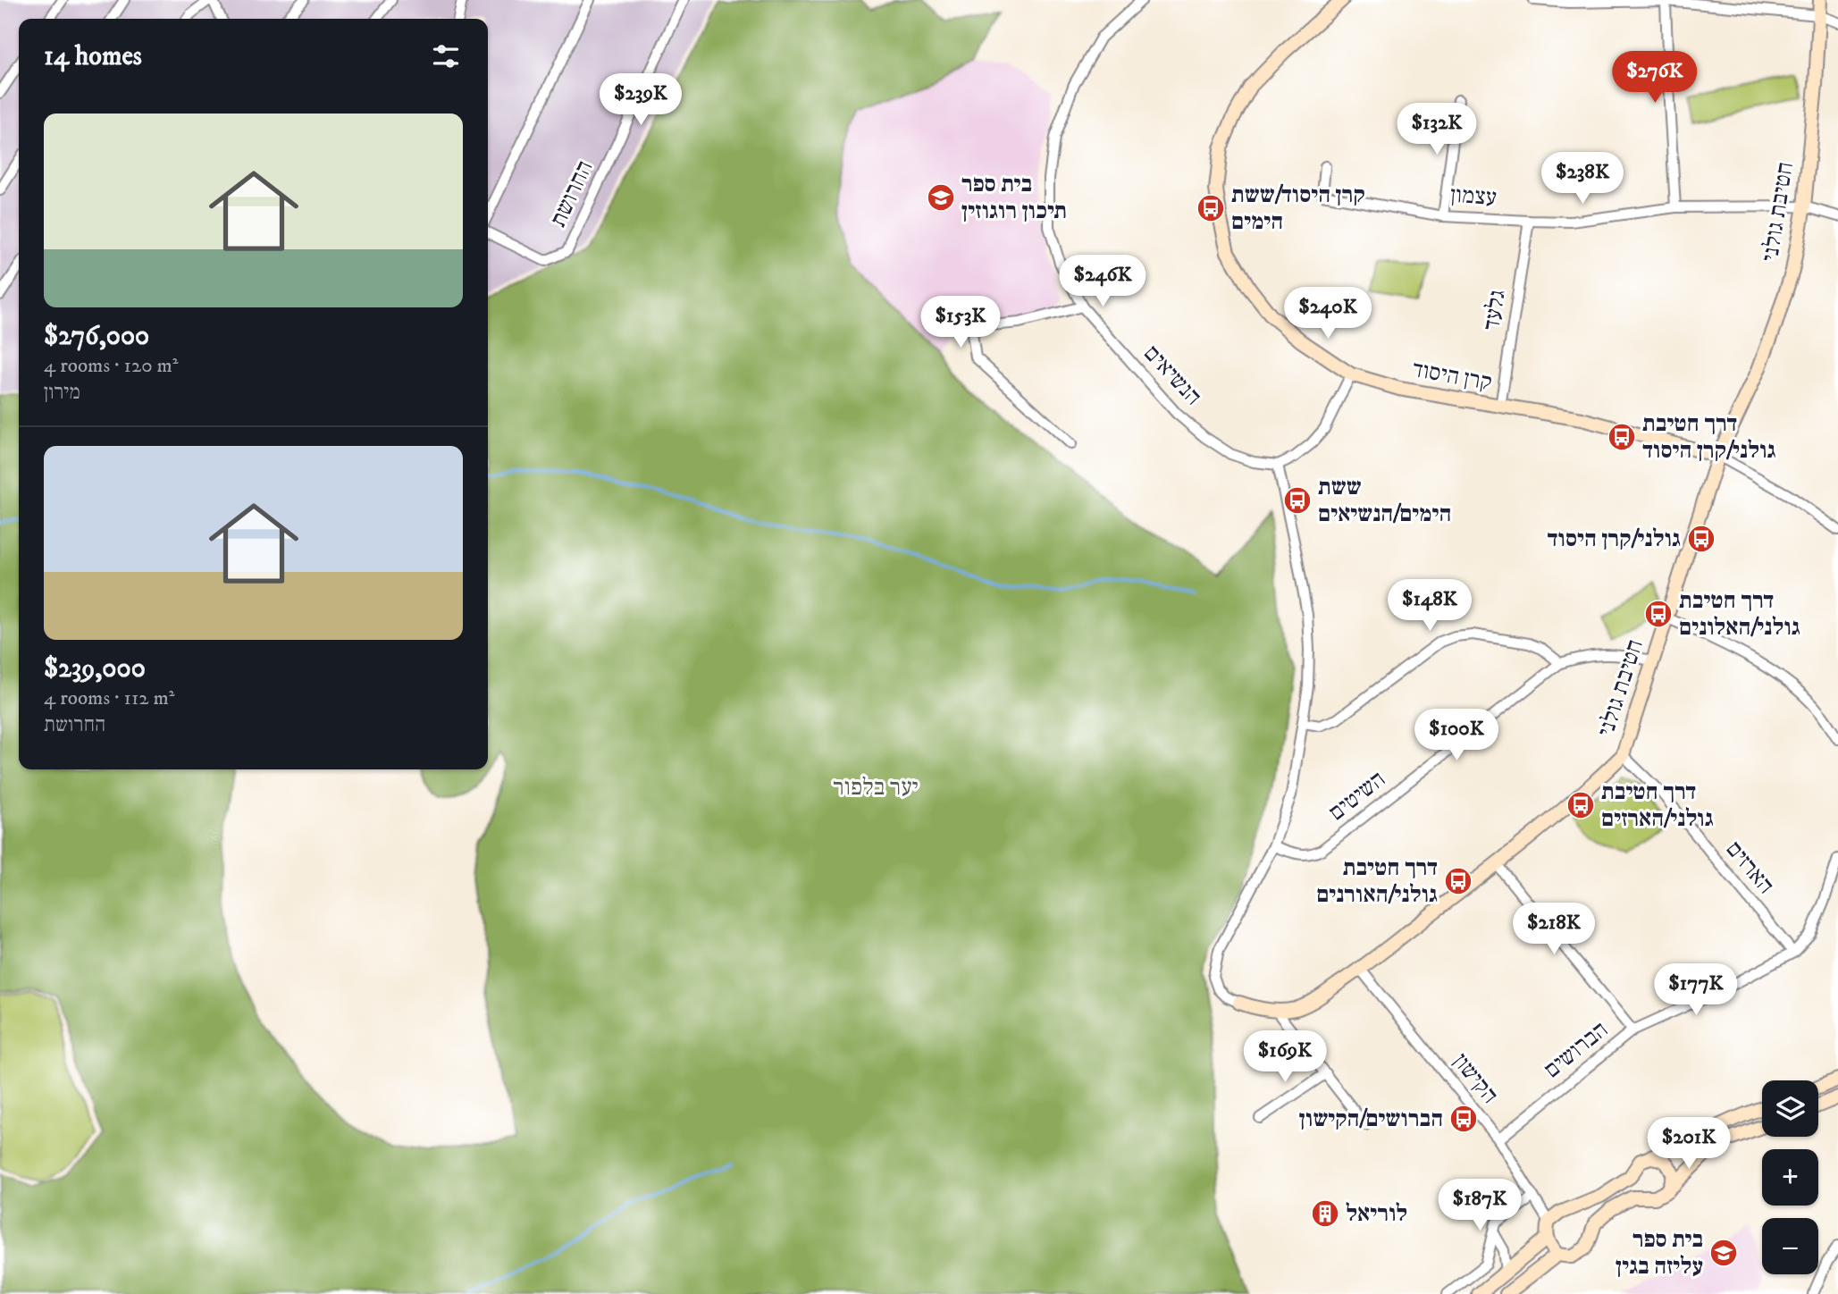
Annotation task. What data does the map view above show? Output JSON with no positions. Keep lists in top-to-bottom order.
{
  "streets": {
    "street": [
      "החרושת",
      "עצמון",
      "חטיבת גולני",
      "גלעד",
      "הנשיאים",
      "קרן היסוד",
      "השיטים",
      "הארזים",
      "הברושים",
      "הקישון"
    ]
  },
  "crossings": [
    ["עצמון", "חטיבת גולני"],
    ["עצמון", "גלעד"],
    ["חטיבת גולני", "קרן היסוד"],
    ["חטיבת גולני", "השיטים"],
    ["חטיבת גולני", "הארזים"],
    ["חטיבת גולני", "הקישון"],
    ["גלעד", "קרן היסוד"],
    ["הארזים", "הברושים"],
    ["הברושים", "הקישון"]
  ],
  "parks": ["יער בלפור"],
  "places": {
    "school or university": ["בית ספר תיכון רוגוזין", "בית ספר עליזה בגין"],
    "bus stop": [
      "קרן היסוד/ששת הימים",
      "דרך חטיבת גולני/קרן היסוד",
      "ששת הימים/הנשיאים",
      "גולני/קרן היסוד",
      "דרך חטיבת גולני/האלונים",
      "דרך חטיבת גולני/הארזים",
      "דרך חטיבת גולני/האורנים",
      "הברושים/הקישון"
    ],
    "building": ["לוריאל"]
  },
  "page": {
    "heading": "14 homes",
    "price": [
      "$276K",
      "$239K",
      "$132K",
      "$238K",
      "$246K",
      "$240K",
      "$153K",
      "$148K",
      "$100K",
      "$218K",
      "$177K",
      "$169K",
      "$201K",
      "$187K"
    ],
    "list": [
      {
        "name": "$276,000",
        "note": "4 rooms · 120 m² · מירון"
      },
      {
        "name": "$239,000",
        "note": "4 rooms · 112 m² · החרושת"
      }
    ],
    "map_buttons": ["+", "−"]
  }
}
